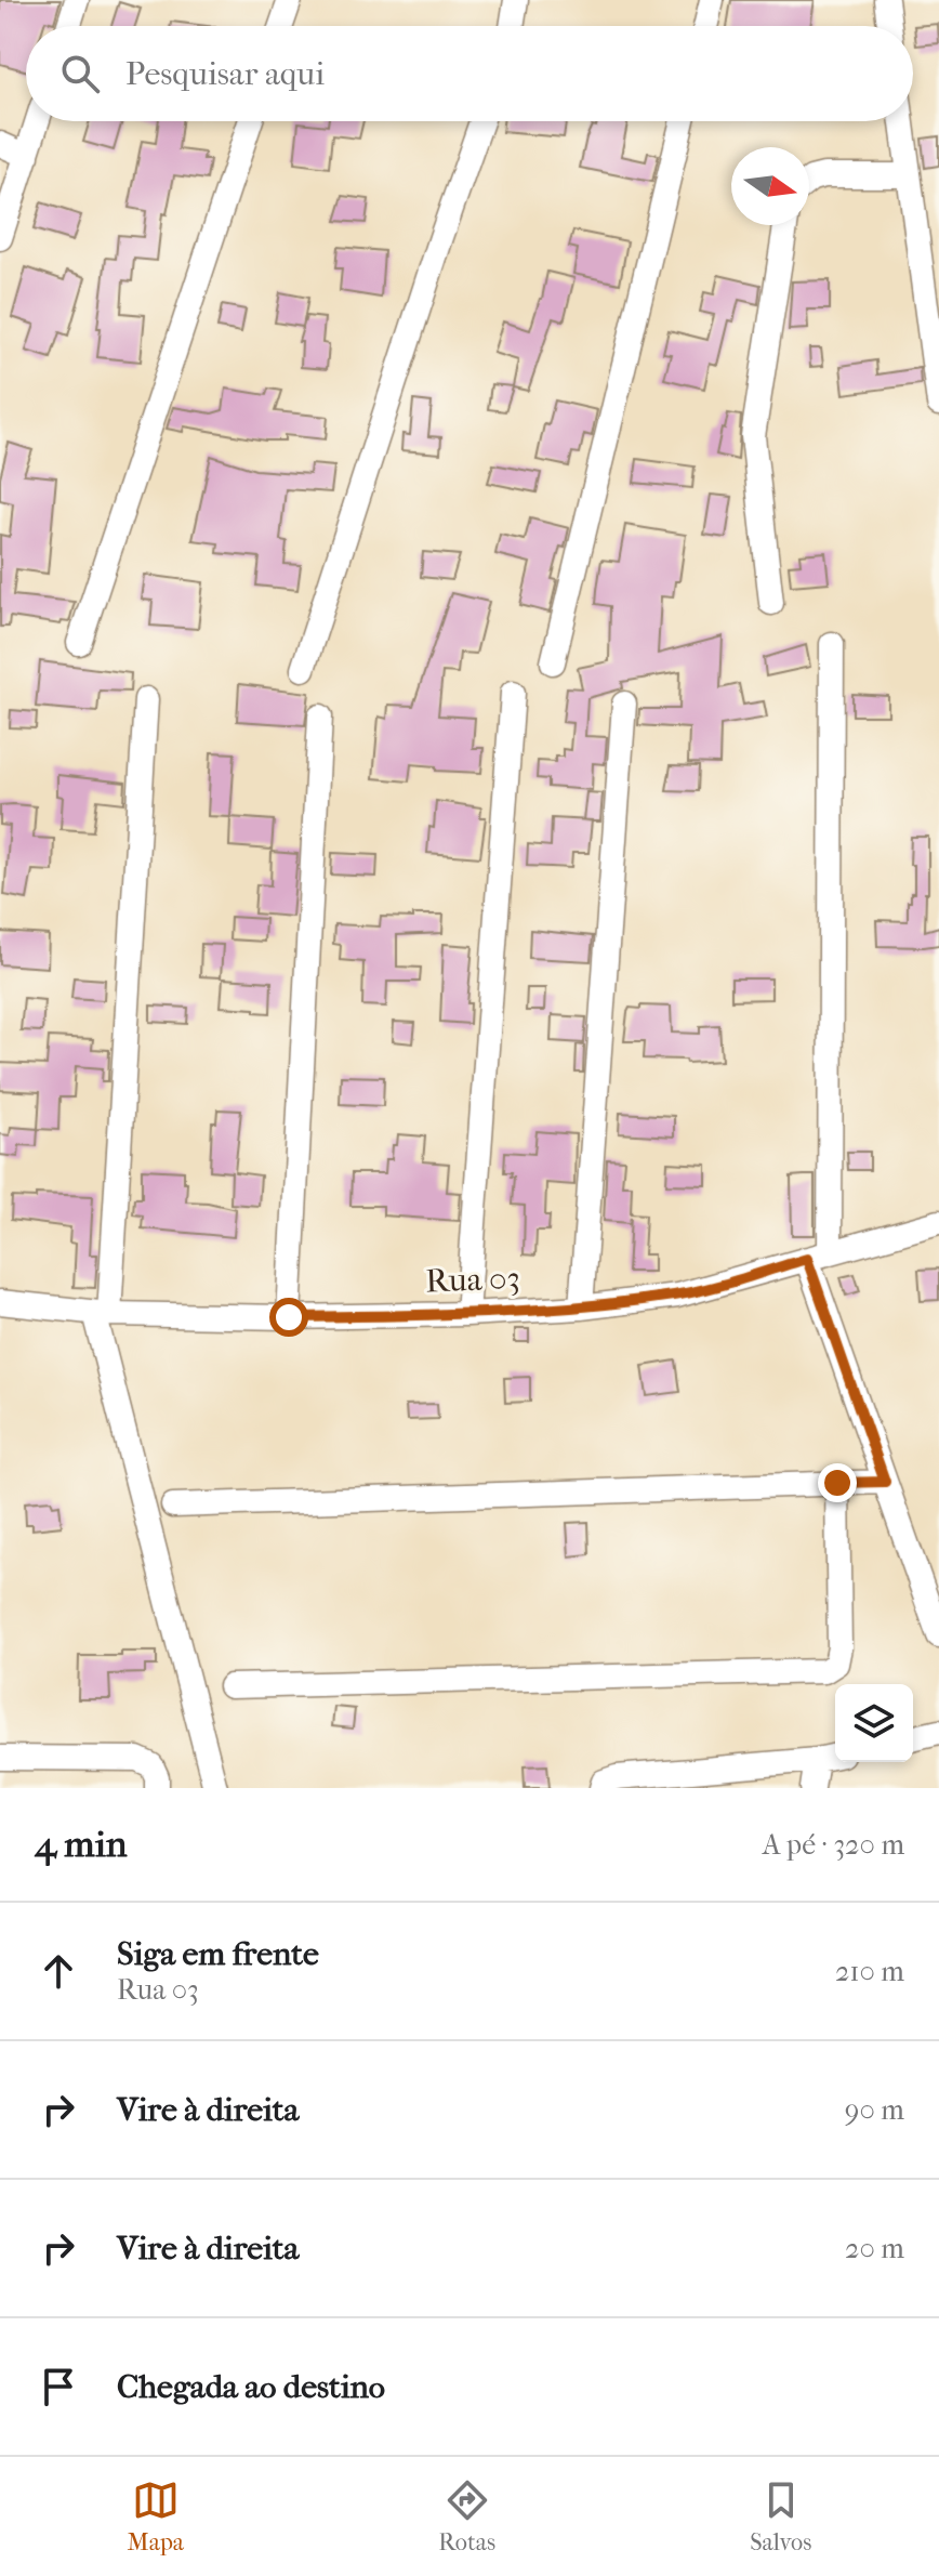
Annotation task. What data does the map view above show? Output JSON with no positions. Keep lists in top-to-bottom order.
{
  "streets": {
    "street": ["Rua 03"]
  },
  "north": "right",
  "page": {
    "search": "Pesquisar aqui",
    "heading": ["4 min", "A pé · 320 m"],
    "list": [
      ["Siga em frente", "Rua 03", "210 m"],
      ["Vire à direita", "90 m"],
      ["Vire à direita", "20 m"],
      "Chegada ao destino"
    ],
    "nav": ["Mapa", "Rotas", "Salvos"]
  }
}
